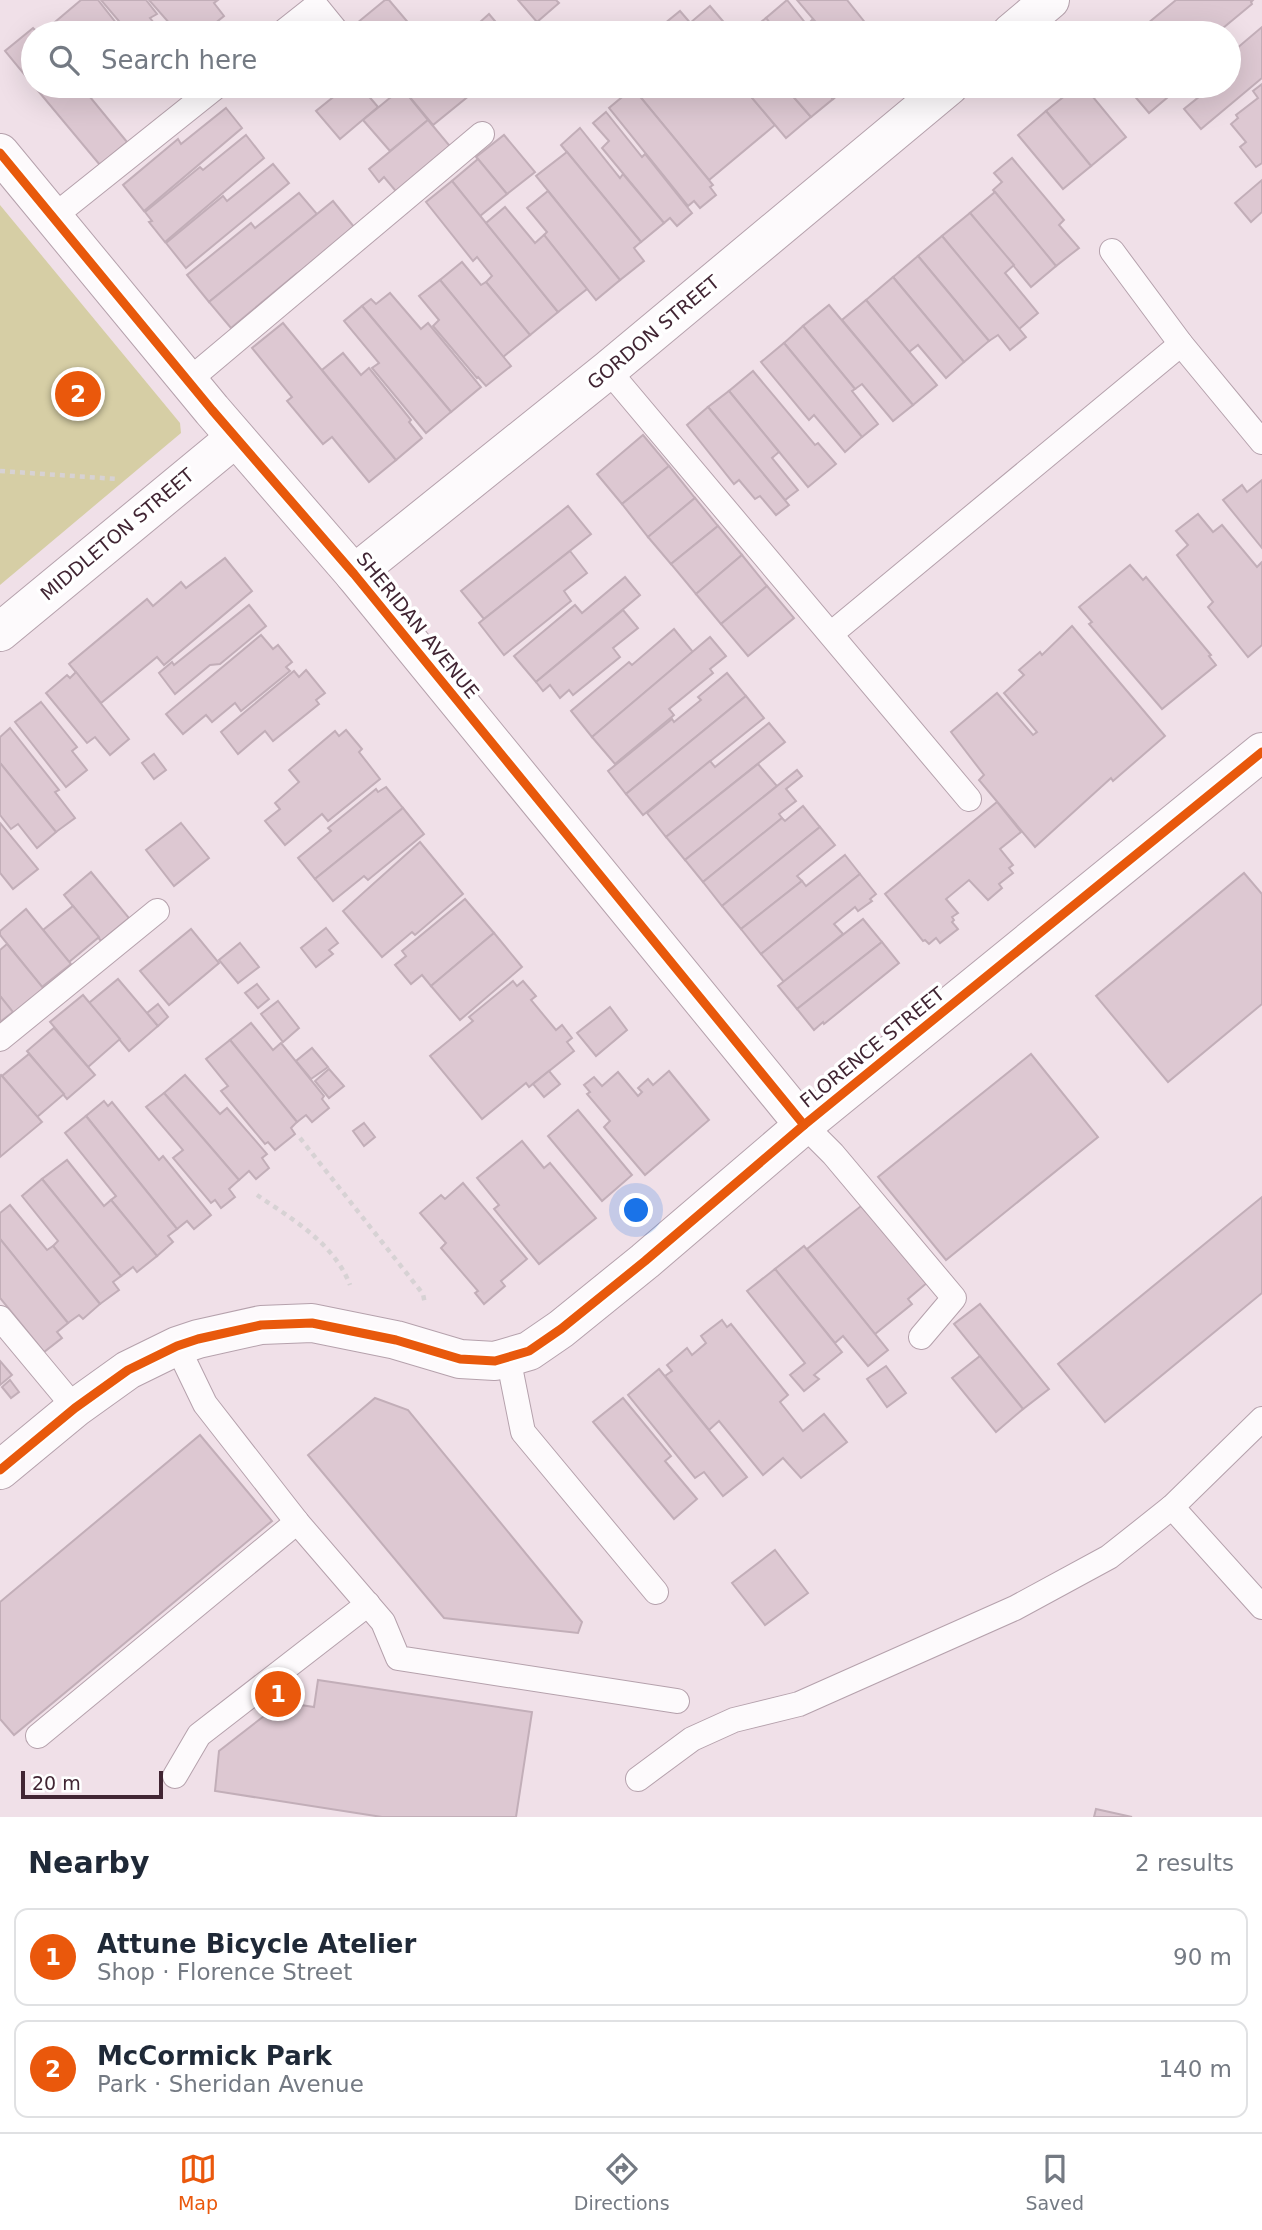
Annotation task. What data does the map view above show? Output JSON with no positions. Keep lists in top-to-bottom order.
{
  "streets": {
    "street": [
      "GORDON STREET",
      "MIDDLETON STREET",
      "SHERIDAN AVENUE",
      "FLORENCE STREET"
    ]
  },
  "crossings": [
    ["GORDON STREET", "SHERIDAN AVENUE"],
    ["MIDDLETON STREET", "SHERIDAN AVENUE"],
    ["SHERIDAN AVENUE", "FLORENCE STREET"]
  ],
  "scale_bar": "20 m",
  "page": {
    "search": "Search here",
    "pins": ["2", "1"],
    "scale": "20 m",
    "heading": ["Nearby", "2 results"],
    "list": [
      {
        "mark": "1",
        "name": "Attune Bicycle Atelier",
        "note": "Shop · Florence Street",
        "value": "90 m"
      },
      {
        "mark": "2",
        "name": "McCormick Park",
        "note": "Park · Sheridan Avenue",
        "value": "140 m"
      }
    ],
    "nav": ["Map", "Directions", "Saved"]
  }
}
